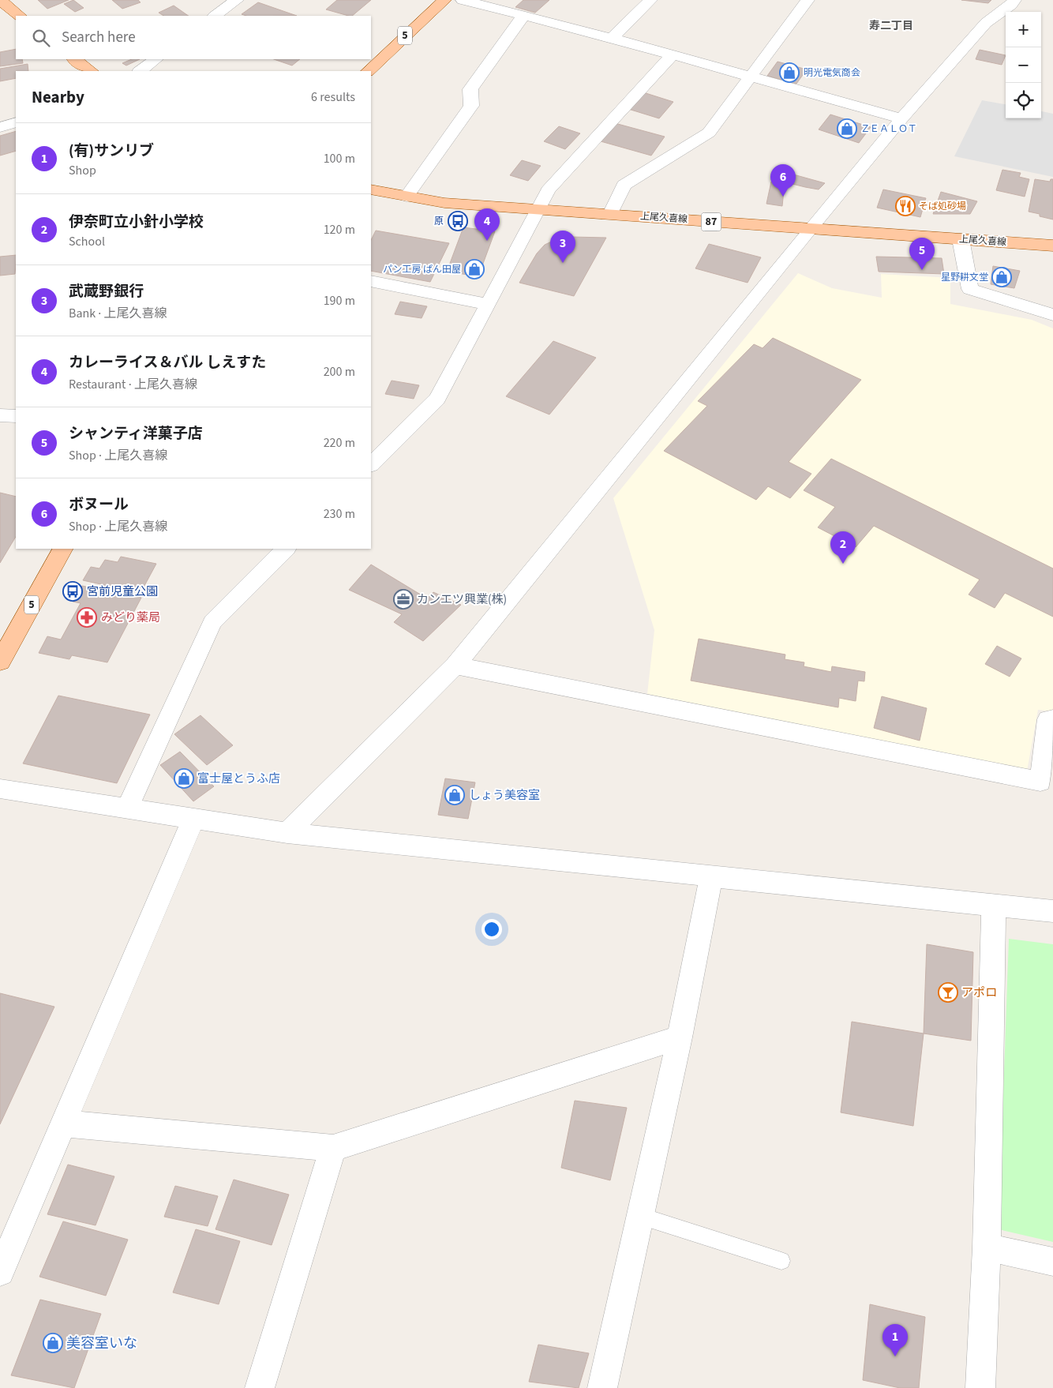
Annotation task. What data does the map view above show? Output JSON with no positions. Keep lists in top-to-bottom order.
{
  "streets": {
    "main road": ["5", "上尾久喜線", "87"]
  },
  "districts": ["寿二丁目"],
  "places": {
    "shop": [
      "明光電気商会",
      "ＺＥＡＬＯＴ",
      "パン工房 ぱん田屋",
      "星野耕文堂",
      "富士屋とうふ店",
      "しょう美容室",
      "美容室いな"
    ],
    "restaurant": ["そば処砂場"],
    "bus stop": ["原", "宮前児童公園"],
    "office": ["カンエツ興業(株)"],
    "pharmacy": ["みどり薬局"],
    "bar": ["アポロ"]
  },
  "page": {
    "map_buttons": ["+", "−"],
    "search": "Search here",
    "heading": ["Nearby", "6 results"],
    "list": [
      {
        "mark": "1",
        "name": "(有)サンリブ",
        "note": "Shop",
        "value": "100 m"
      },
      {
        "mark": "2",
        "name": "伊奈町立小針小学校",
        "note": "School",
        "value": "120 m"
      },
      {
        "mark": "3",
        "name": "武蔵野銀行",
        "note": "Bank · 上尾久喜線",
        "value": "190 m"
      },
      {
        "mark": "4",
        "name": "カレーライス＆バル しえすた",
        "note": "Restaurant · 上尾久喜線",
        "value": "200 m"
      },
      {
        "mark": "5",
        "name": "シャンティ洋菓子店",
        "note": "Shop · 上尾久喜線",
        "value": "220 m"
      },
      {
        "mark": "6",
        "name": "ボヌール",
        "note": "Shop · 上尾久喜線",
        "value": "230 m"
      }
    ],
    "pins": [
      "6",
      "4",
      "3",
      "5",
      "2",
      "1"
    ]
  }
}
